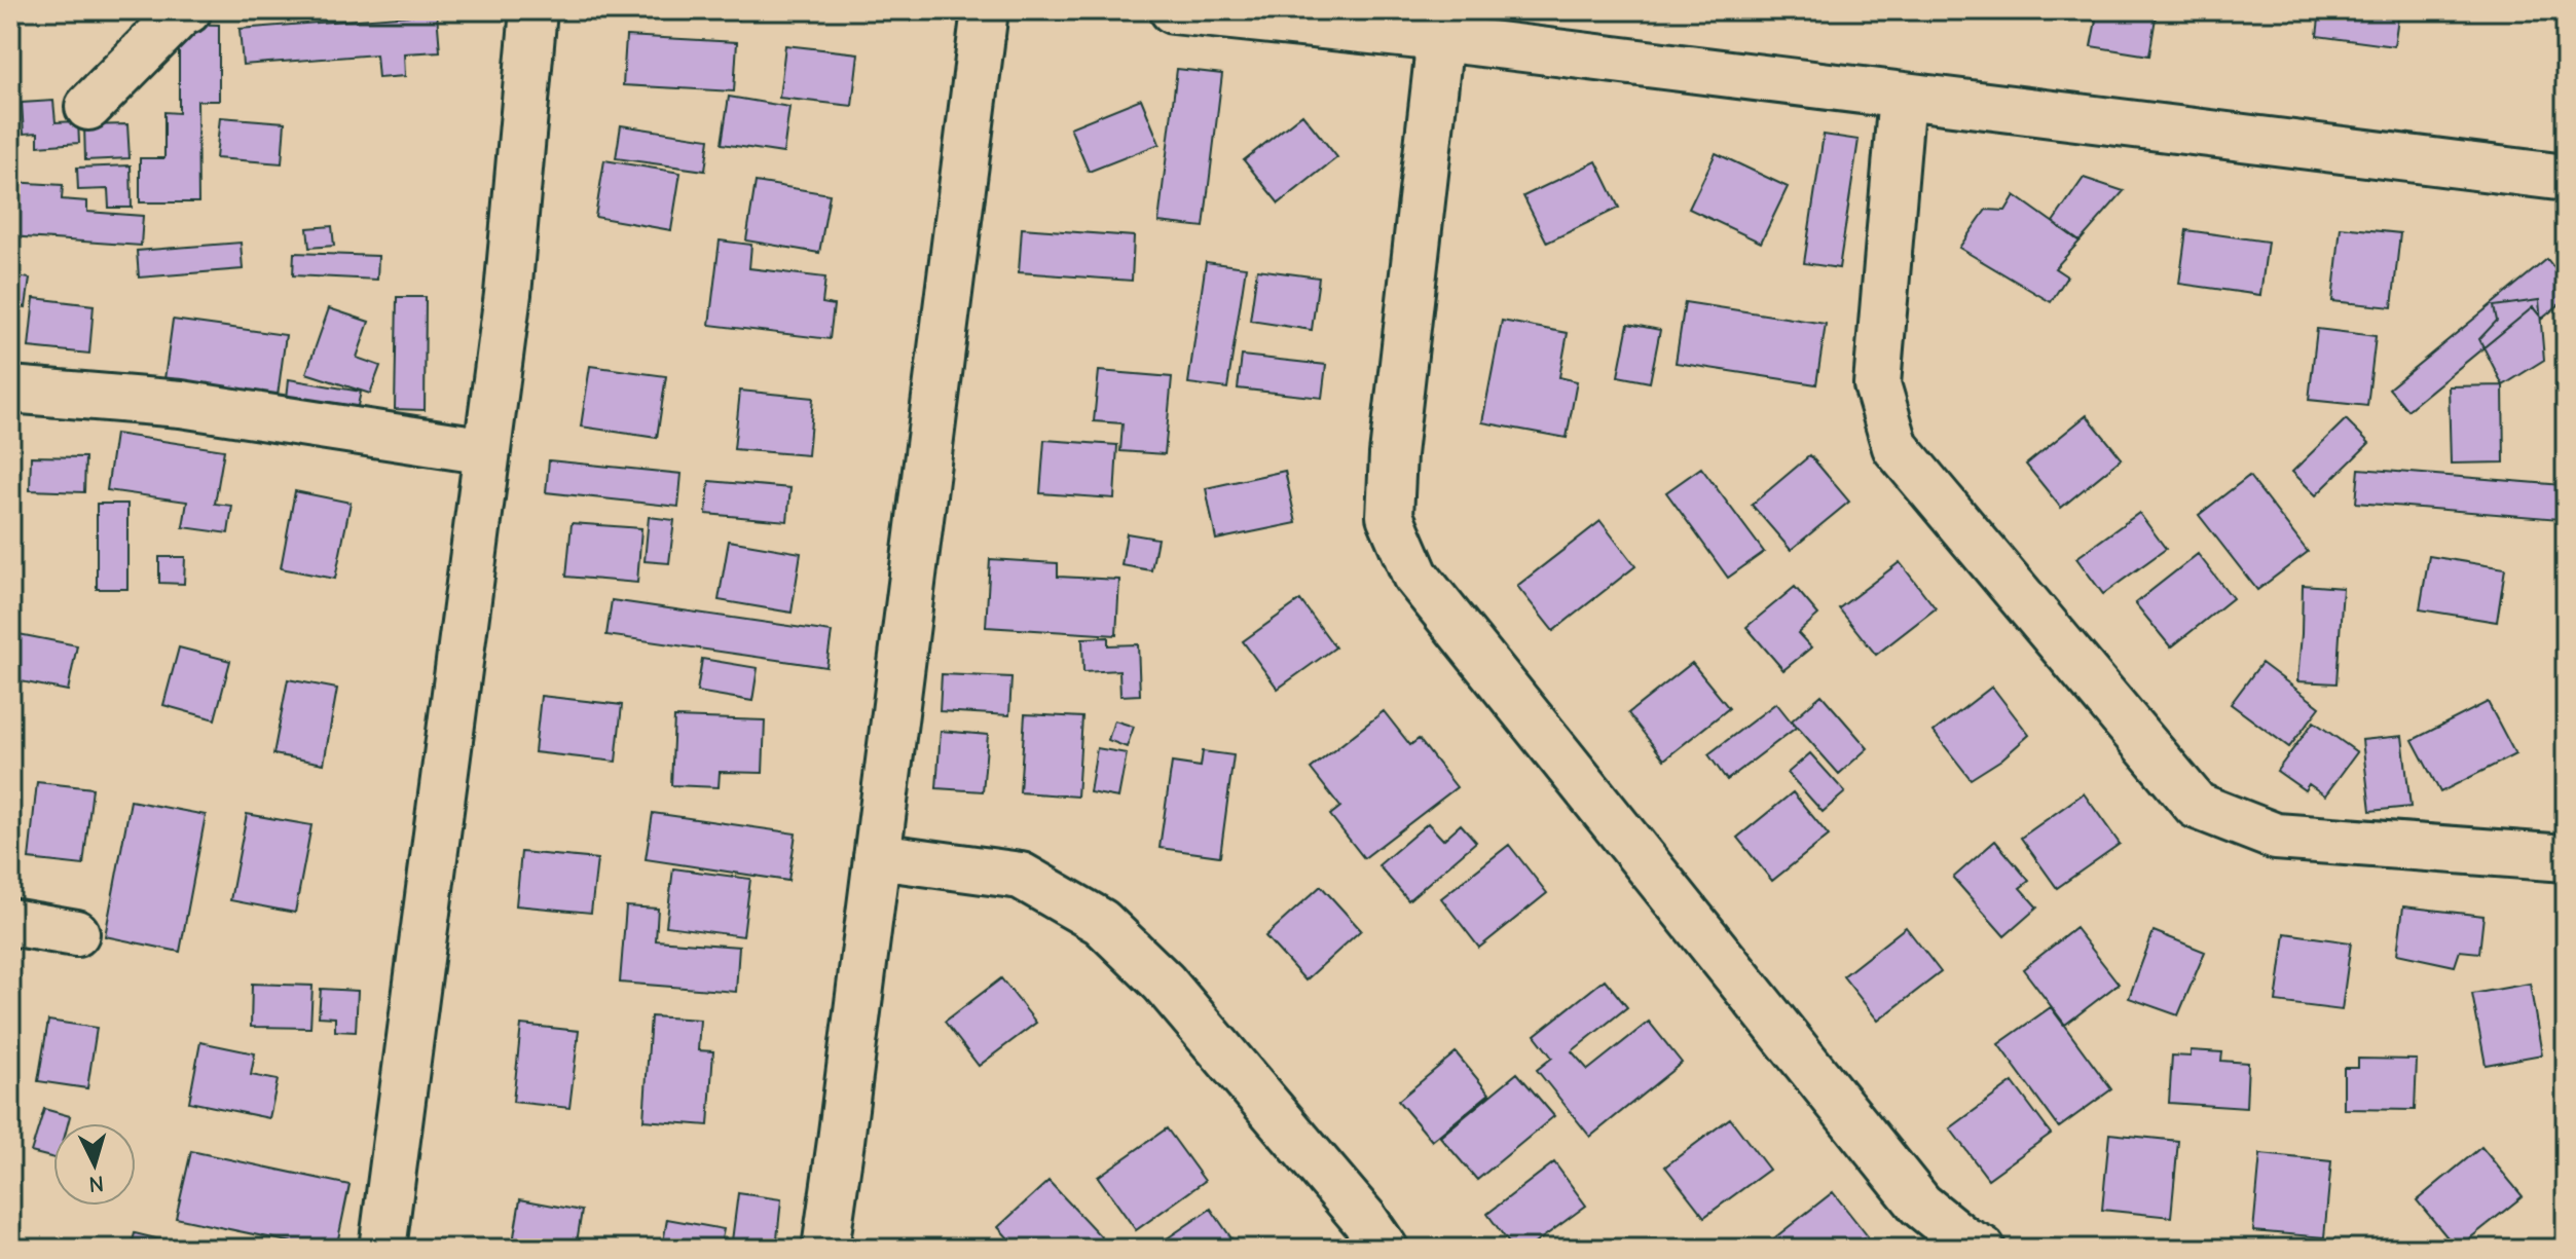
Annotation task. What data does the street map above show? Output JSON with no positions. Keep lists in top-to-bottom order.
{
  "north": "bottom"
}
